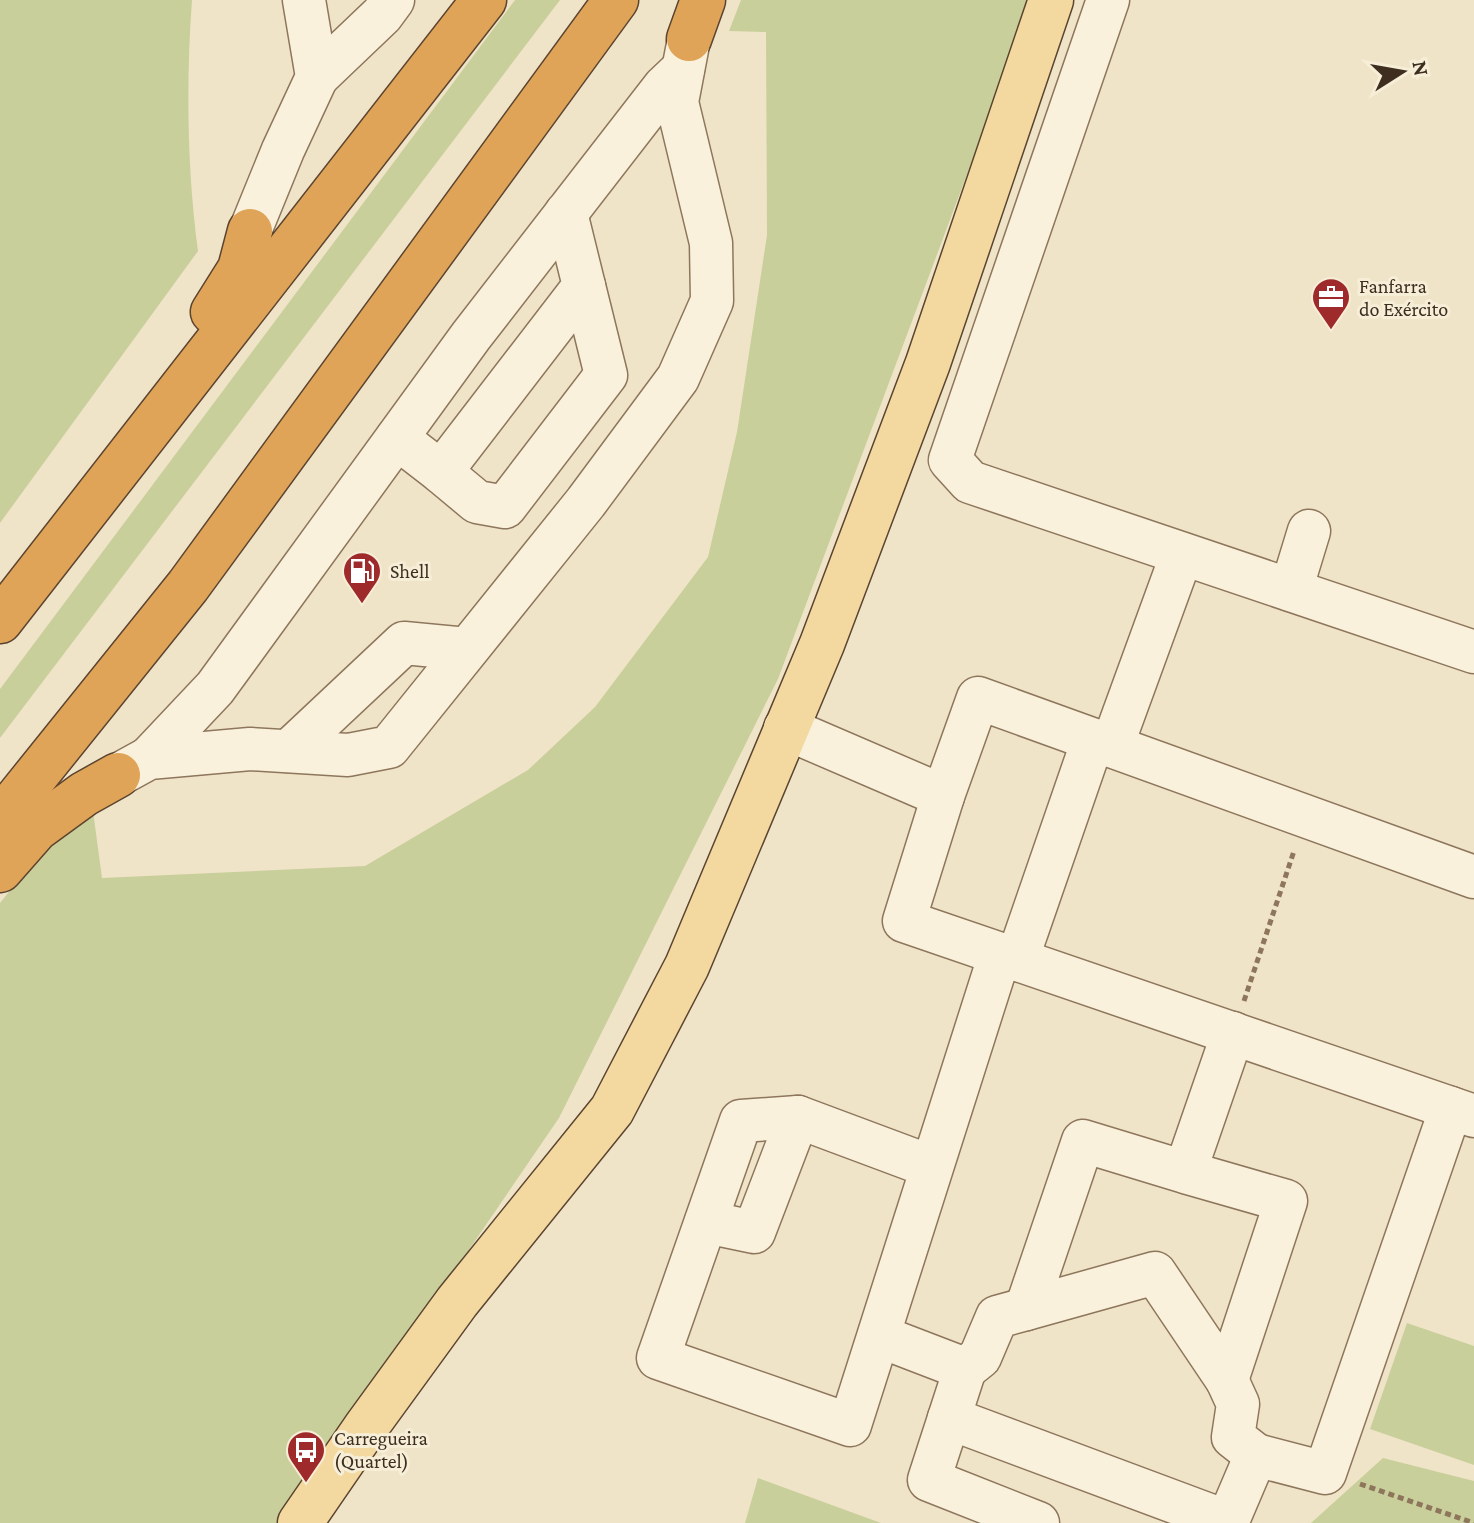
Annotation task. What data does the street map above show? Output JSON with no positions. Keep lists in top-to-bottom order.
{
  "places": {
    "office": ["Fanfarra do Exército"],
    "fuel station": ["Shell"],
    "bus stop": ["Carregueira (Quartel)"]
  },
  "north": "right"
}
